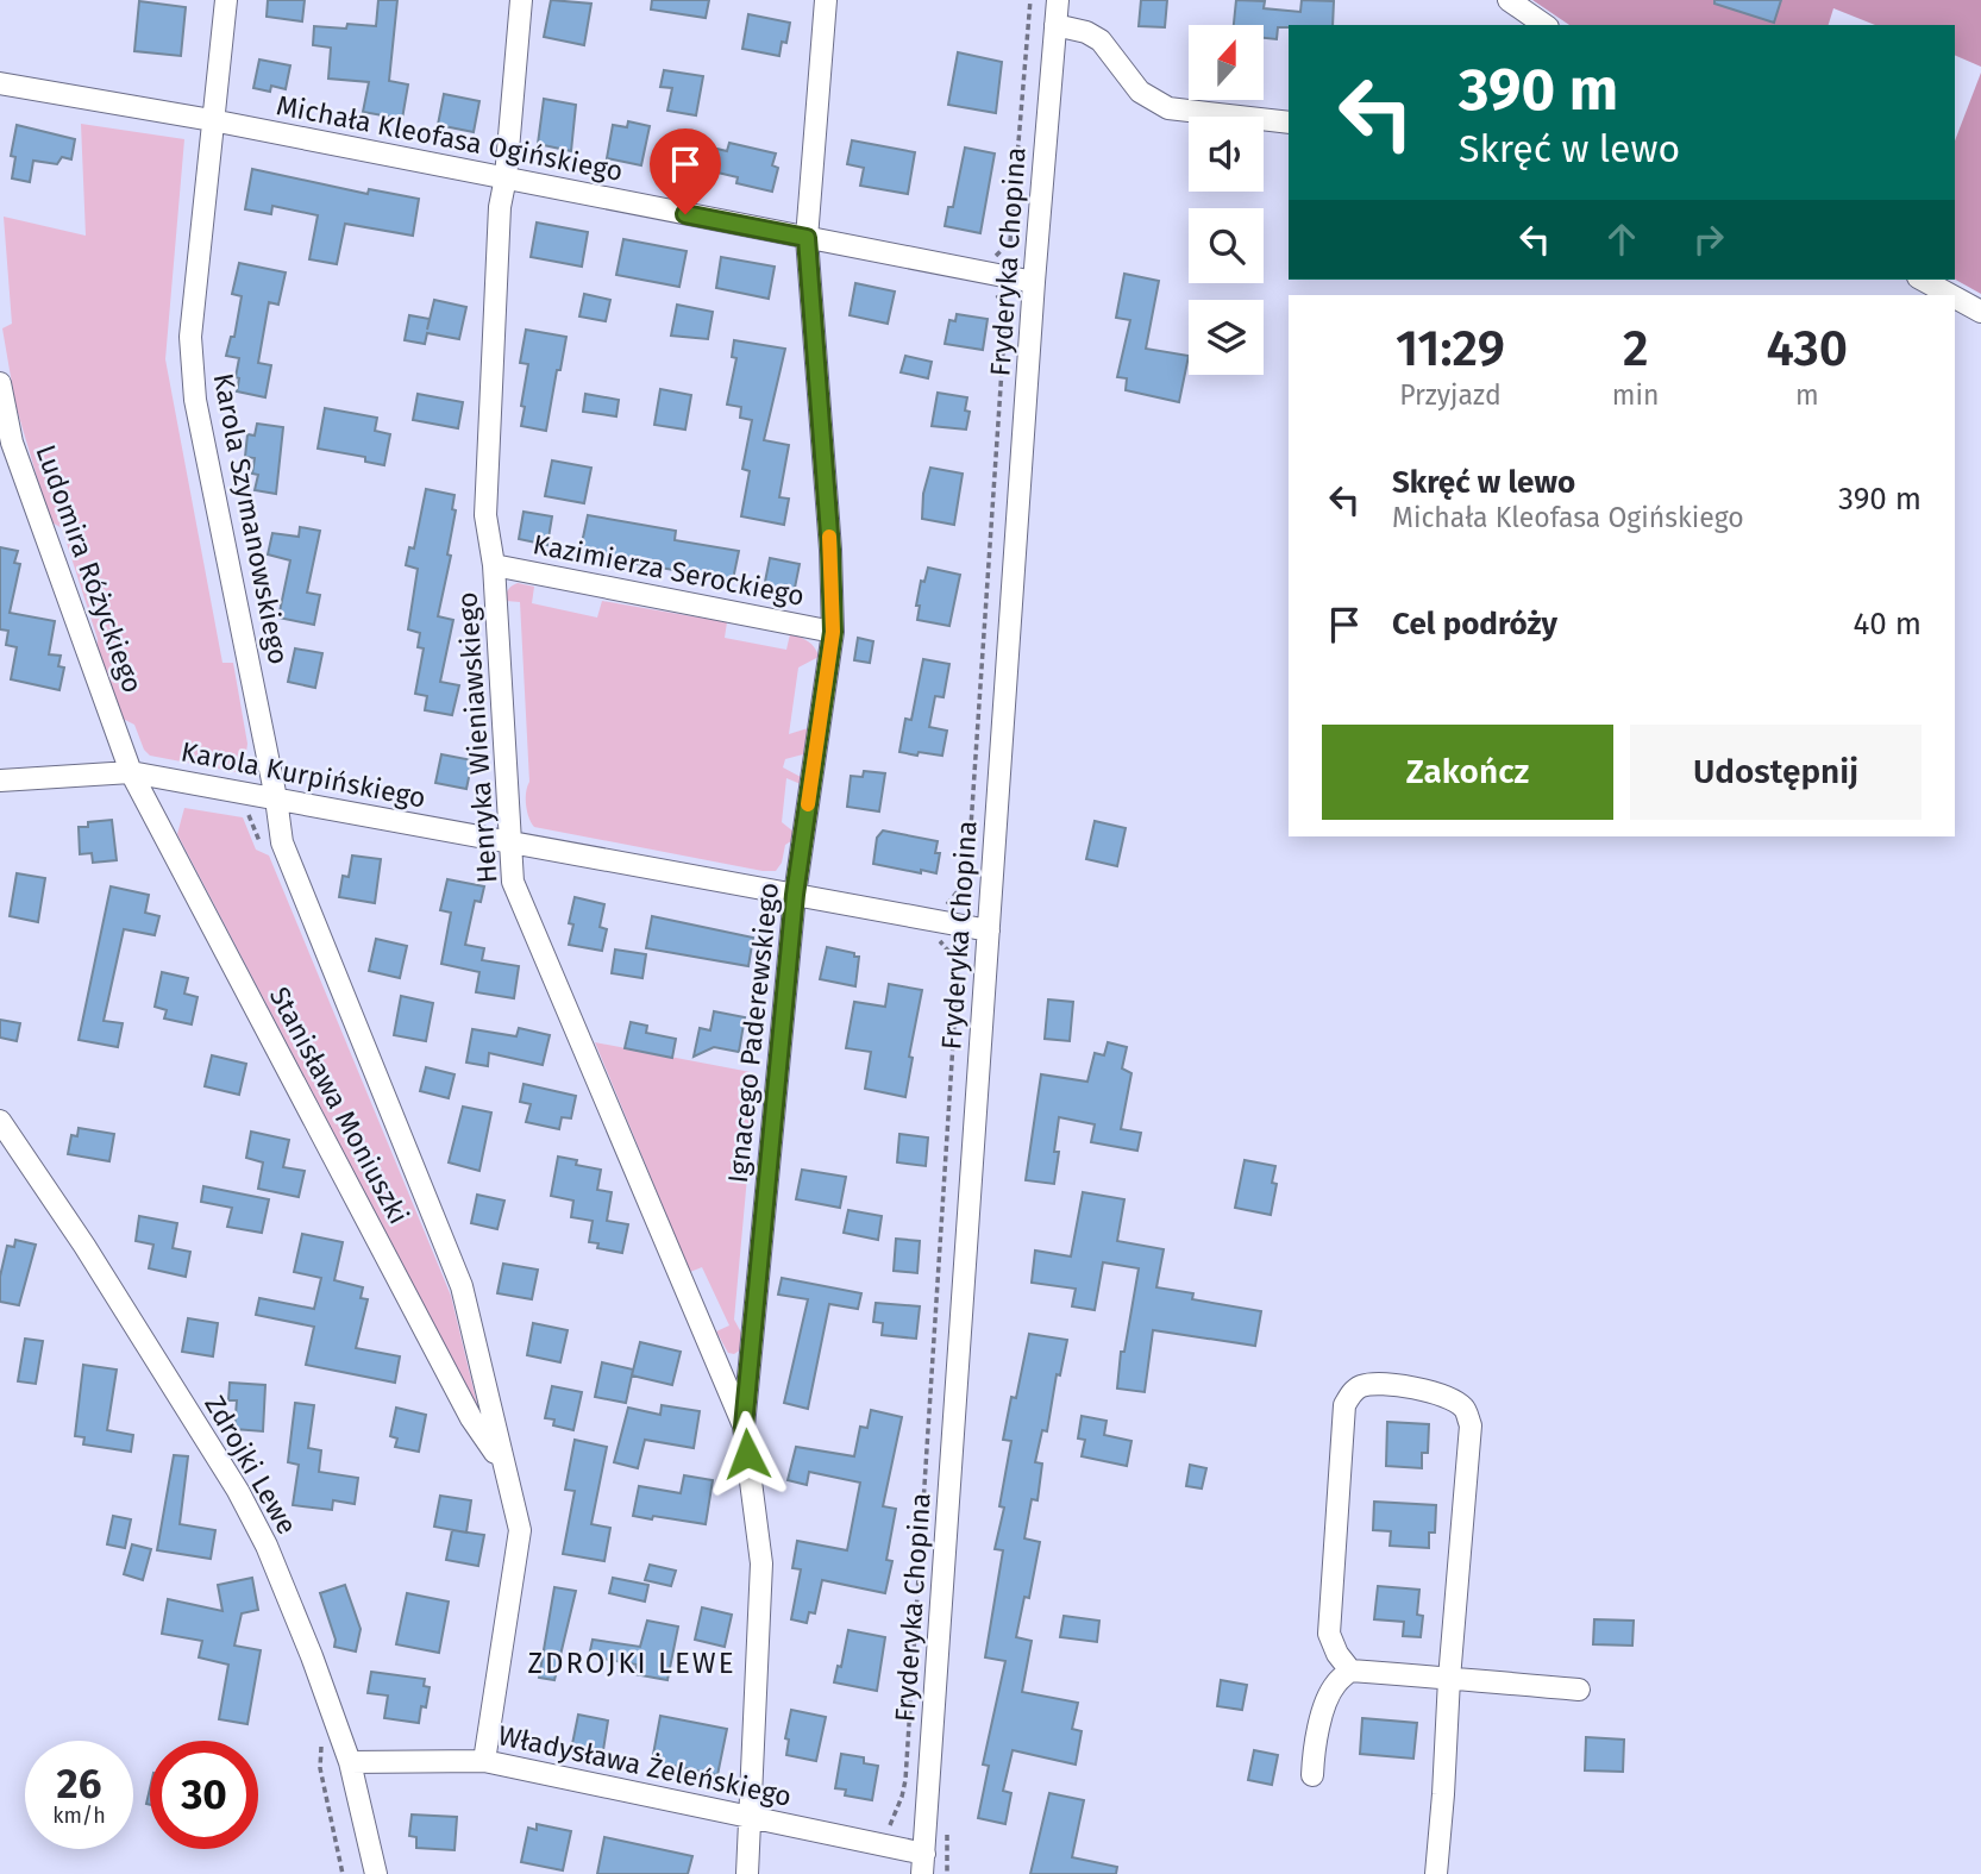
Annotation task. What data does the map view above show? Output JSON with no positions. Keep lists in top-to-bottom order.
{
  "streets": {
    "street": [
      "Michała Kleofasa Ogińskiego",
      "Fryderyka Chopina",
      "Karola Szymanowskiego",
      "Ludomira Różyckiego",
      "Kazimierza Serockiego",
      "Henryka Wieniawskiego",
      "Karola Kurpińskiego",
      "Ignacego Paderewskiego",
      "Stanisława Moniuszki",
      "Zdrojki Lewe",
      "Władysława Żeleńskiego"
    ]
  },
  "crossings": [
    ["Michała Kleofasa Ogińskiego", "Fryderyka Chopina"],
    ["Michała Kleofasa Ogińskiego", "Karola Szymanowskiego"],
    ["Michała Kleofasa Ogińskiego", "Henryka Wieniawskiego"],
    ["Michała Kleofasa Ogińskiego", "Ignacego Paderewskiego"],
    ["Fryderyka Chopina", "Karola Kurpińskiego"],
    ["Fryderyka Chopina", "Władysława Żeleńskiego"],
    ["Karola Szymanowskiego", "Karola Kurpińskiego"],
    ["Karola Szymanowskiego", "Stanisława Moniuszki"],
    ["Ludomira Różyckiego", "Karola Kurpińskiego"],
    ["Ludomira Różyckiego", "Stanisława Moniuszki"],
    ["Kazimierza Serockiego", "Henryka Wieniawskiego"],
    ["Kazimierza Serockiego", "Ignacego Paderewskiego"],
    ["Henryka Wieniawskiego", "Karola Kurpińskiego"],
    ["Henryka Wieniawskiego", "Ignacego Paderewskiego"],
    ["Karola Kurpińskiego", "Ignacego Paderewskiego"],
    ["Karola Kurpińskiego", "Stanisława Moniuszki"],
    ["Ignacego Paderewskiego", "Władysława Żeleńskiego"],
    ["Stanisława Moniuszki", "Władysława Żeleńskiego"],
    ["Zdrojki Lewe", "Władysława Żeleńskiego"]
  ],
  "districts": ["ZDROJKI LEWE"],
  "north": "top",
  "page": {
    "turn": ["390 m", "Skręć w lewo"],
    "eta": [
      "11:29",
      "Przyjazd",
      "2",
      "min",
      "430",
      "m"
    ],
    "list": [
      {
        "name": "Skręć w lewo",
        "note": "Michała Kleofasa Ogińskiego",
        "value": "390 m"
      },
      {
        "name": "Cel podróży",
        "value": "40 m"
      }
    ],
    "buttons": ["Zakończ", "Udostępnij"],
    "speed": "26 km/h",
    "limit": "30"
  }
}
